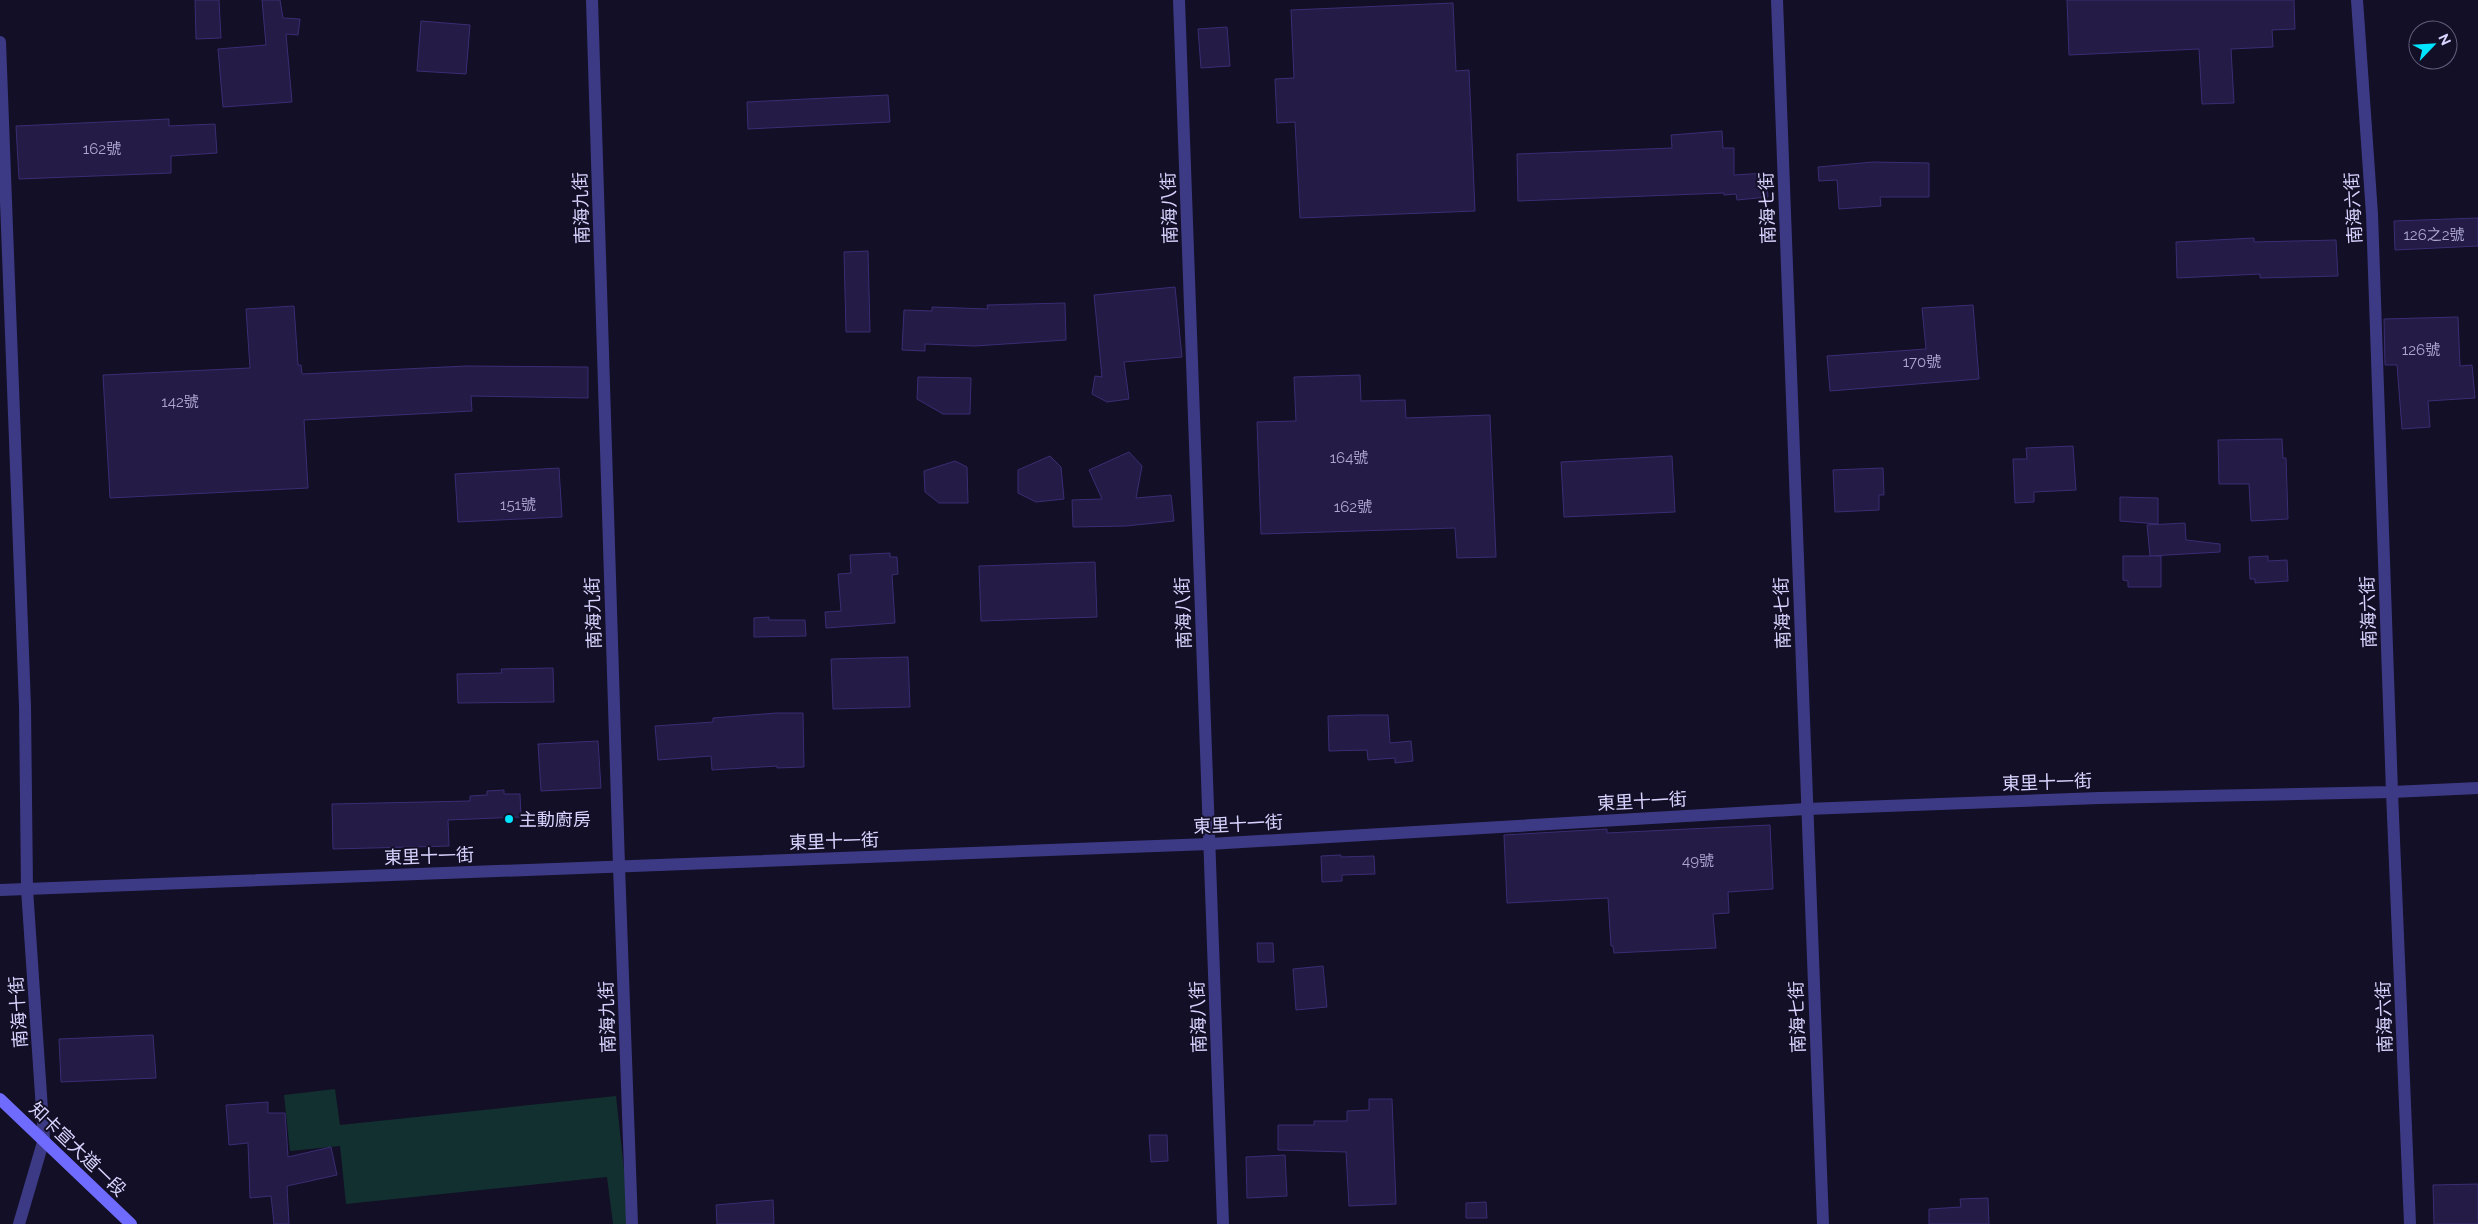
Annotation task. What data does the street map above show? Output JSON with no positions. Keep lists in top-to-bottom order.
{
  "streets": {
    "street": [
      "南海九街",
      "南海八街",
      "南海七街",
      "南海六街",
      "東里十一街",
      "南海十街",
      "知卡宣大道一段"
    ]
  },
  "crossings": [
    ["南海九街", "東里十一街"],
    ["南海八街", "東里十一街"],
    ["南海七街", "東里十一街"],
    ["南海六街", "東里十一街"],
    ["東里十一街", "南海十街"],
    ["南海十街", "知卡宣大道一段"]
  ],
  "places": ["主動廚房"],
  "house_numbers": [
    "162號",
    "126之2號",
    "126號",
    "170號",
    "142號",
    "164號",
    "151號",
    "162號",
    "49號"
  ],
  "north": "top right"
}
